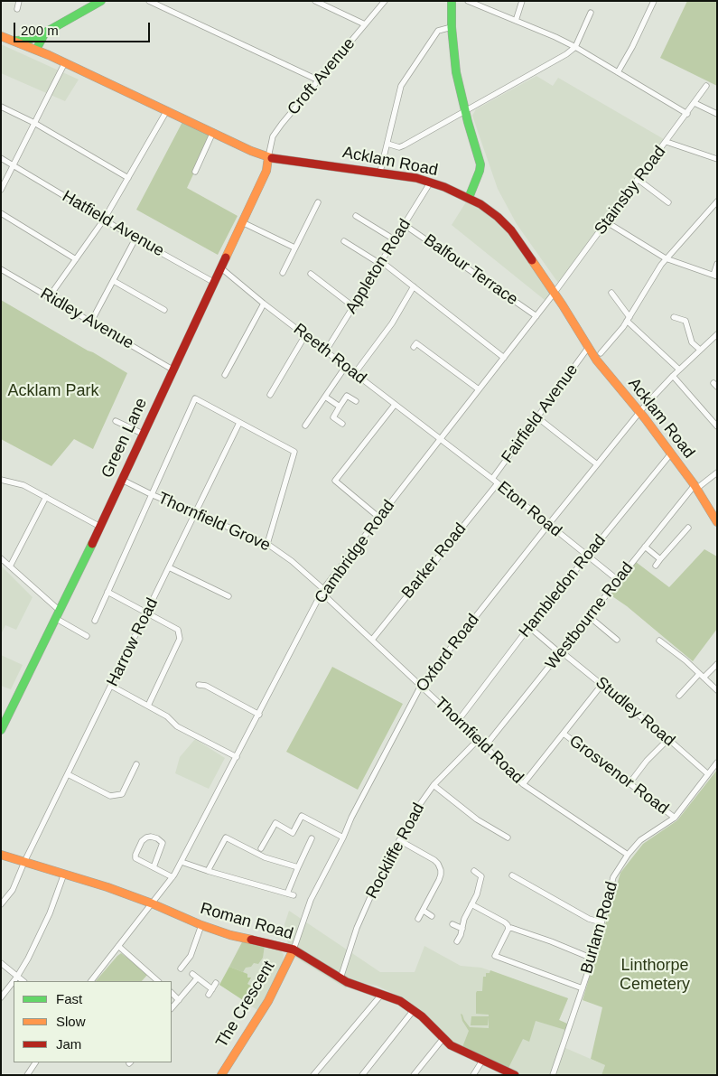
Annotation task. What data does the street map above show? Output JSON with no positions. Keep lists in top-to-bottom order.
{
  "streets": {
    "street": [
      "Croft Avenue",
      "Acklam Road",
      "Stainsby Road",
      "Hatfield Avenue",
      "Appleton Road",
      "Balfour Terrace",
      "Ridley Avenue",
      "Reeth Road",
      "Fairfield Avenue",
      "Green Lane",
      "Eton Road",
      "Thornfield Grove",
      "Cambridge Road",
      "Barker Road",
      "Hambledon Road",
      "Westbourne Road",
      "Harrow Road",
      "Oxford Road",
      "Studley Road",
      "Thornfield Road",
      "Grosvenor Road",
      "Rockliffe Road",
      "Roman Road",
      "Burlam Road",
      "The Crescent"
    ]
  },
  "crossings": [
    ["Croft Avenue", "Acklam Road"],
    ["Croft Avenue", "Green Lane"],
    ["Acklam Road", "Stainsby Road"],
    ["Acklam Road", "Appleton Road"],
    ["Acklam Road", "Fairfield Avenue"],
    ["Acklam Road", "Green Lane"],
    ["Acklam Road", "Cambridge Road"],
    ["Acklam Road", "Hambledon Road"],
    ["Acklam Road", "Westbourne Road"],
    ["Acklam Road", "Oxford Road"],
    ["Stainsby Road", "Cambridge Road"],
    ["Hatfield Avenue", "Green Lane"],
    ["Appleton Road", "Balfour Terrace"],
    ["Appleton Road", "Reeth Road"],
    ["Balfour Terrace", "Cambridge Road"],
    ["Ridley Avenue", "Green Lane"],
    ["Reeth Road", "Green Lane"],
    ["Reeth Road", "Eton Road"],
    ["Reeth Road", "Cambridge Road"],
    ["Fairfield Avenue", "Eton Road"],
    ["Green Lane", "Thornfield Grove"],
    ["Eton Road", "Cambridge Road"],
    ["Eton Road", "Barker Road"],
    ["Eton Road", "Hambledon Road"],
    ["Eton Road", "Westbourne Road"],
    ["Eton Road", "Oxford Road"],
    ["Thornfield Grove", "Cambridge Road"],
    ["Thornfield Grove", "Harrow Road"],
    ["Thornfield Grove", "Thornfield Road"],
    ["Cambridge Road", "Thornfield Road"],
    ["Cambridge Road", "Roman Road"],
    ["Barker Road", "Thornfield Road"],
    ["Hambledon Road", "Studley Road"],
    ["Hambledon Road", "Thornfield Road"],
    ["Westbourne Road", "Studley Road"],
    ["Westbourne Road", "Thornfield Road"],
    ["Harrow Road", "Roman Road"],
    ["Oxford Road", "Thornfield Road"],
    ["Oxford Road", "Roman Road"],
    ["Oxford Road", "The Crescent"],
    ["Studley Road", "Burlam Road"],
    ["Thornfield Road", "Rockliffe Road"],
    ["Thornfield Road", "Burlam Road"],
    ["Grosvenor Road", "Burlam Road"],
    ["Rockliffe Road", "Roman Road"],
    ["Roman Road", "The Crescent"]
  ],
  "parks": ["Acklam Park", "Linthorpe Cemetery"],
  "legend": ["Fast", "Slow", "Jam"],
  "scale_bar": "200 m"
}
